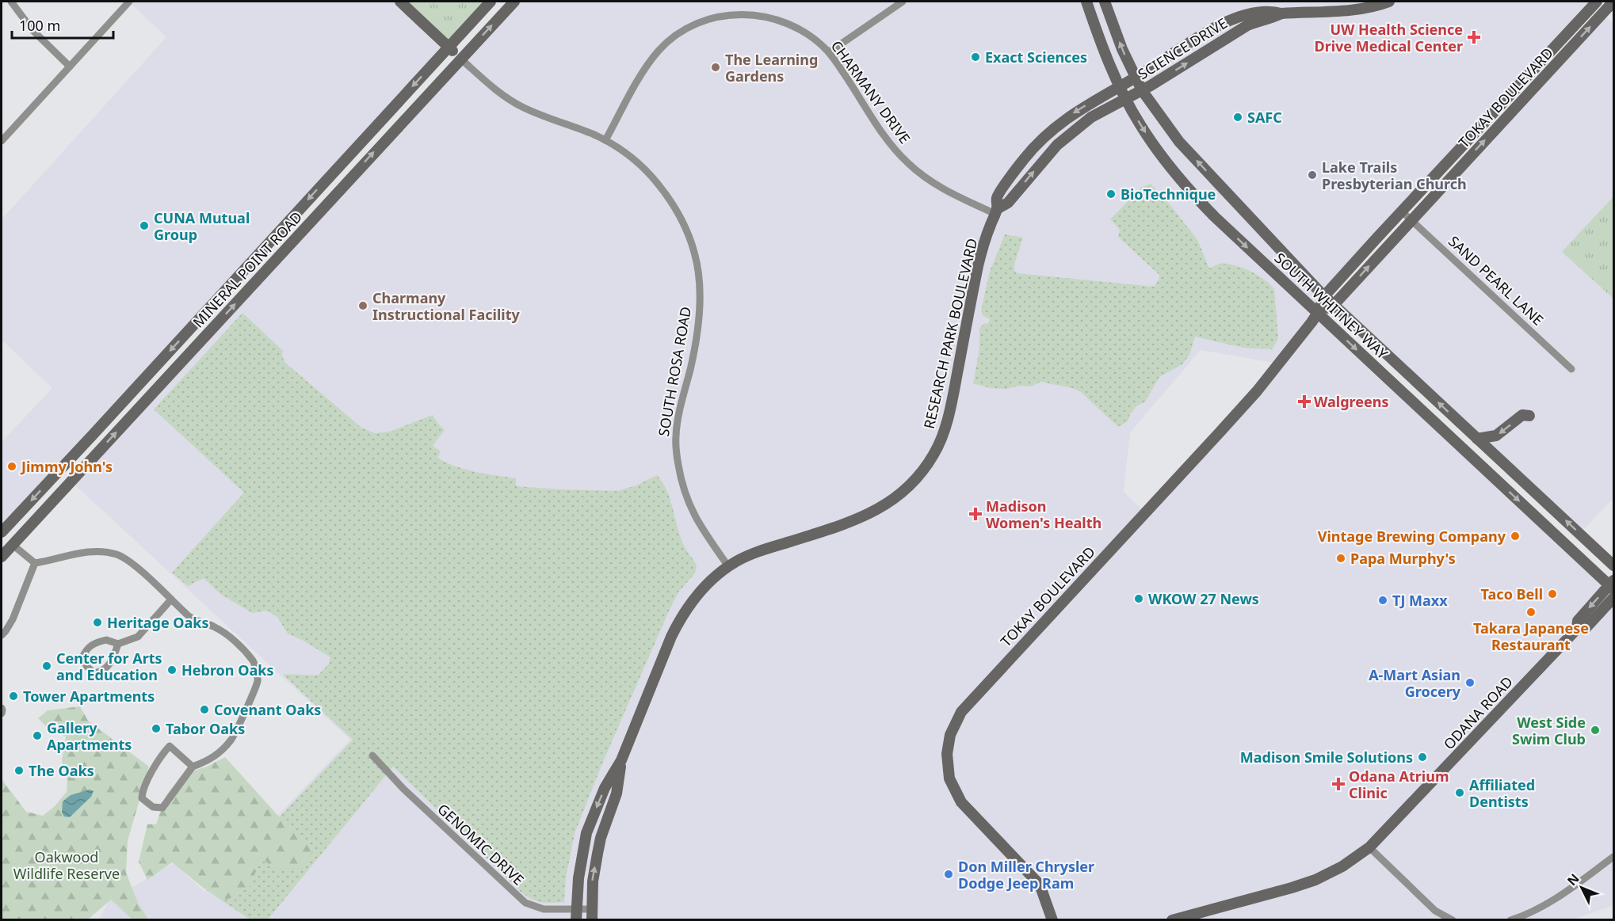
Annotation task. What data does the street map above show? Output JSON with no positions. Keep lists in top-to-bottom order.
{
  "streets": {
    "street": [
      "SCIENCE DRIVE",
      "CHARMANY DRIVE",
      "TOKAY BOULEVARD",
      "MINERAL POINT ROAD",
      "SAND PEARL LANE",
      "SOUTH WHITNEY WAY",
      "RESEARCH PARK BOULEVARD",
      "SOUTH ROSA ROAD",
      "ODANA ROAD",
      "GENOMIC DRIVE"
    ]
  },
  "crossings": [
    ["SCIENCE DRIVE", "SOUTH WHITNEY WAY"],
    ["SCIENCE DRIVE", "RESEARCH PARK BOULEVARD"],
    ["CHARMANY DRIVE", "RESEARCH PARK BOULEVARD"],
    ["CHARMANY DRIVE", "SOUTH ROSA ROAD"],
    ["TOKAY BOULEVARD", "SAND PEARL LANE"],
    ["TOKAY BOULEVARD", "SOUTH WHITNEY WAY"],
    ["MINERAL POINT ROAD", "SOUTH ROSA ROAD"],
    ["SOUTH WHITNEY WAY", "RESEARCH PARK BOULEVARD"],
    ["SOUTH WHITNEY WAY", "ODANA ROAD"],
    ["RESEARCH PARK BOULEVARD", "SOUTH ROSA ROAD"],
    ["RESEARCH PARK BOULEVARD", "GENOMIC DRIVE"]
  ],
  "parks": ["Oakwood Wildlife Reserve"],
  "places": {
    "health": [
      "UW Health Science Drive Medical Center",
      "Walgreens",
      "Madison Women's Health",
      "Odana Atrium Clinic"
    ],
    "other": [
      "Exact Sciences",
      "The Learning Gardens",
      "SAFC",
      "Lake Trails Presbyterian Church",
      "BioTechnique",
      "CUNA Mutual Group",
      "Charmany Instructional Facility",
      "Jimmy John's",
      "Vintage Brewing Company",
      "Papa Murphy's",
      "Taco Bell",
      "WKOW 27 News",
      "TJ Maxx",
      "Takara Japanese Restaurant",
      "Heritage Oaks",
      "Center for Arts and Education",
      "Hebron Oaks",
      "A-Mart Asian Grocery",
      "Tower Apartments",
      "Covenant Oaks",
      "Tabor Oaks",
      "West Side Swim Club",
      "Gallery Apartments",
      "Madison Smile Solutions",
      "The Oaks",
      "Affiliated Dentists",
      "Don Miller Chrysler Dodge Jeep Ram"
    ]
  },
  "scale_bar": "100 m",
  "north": "top left"
}
